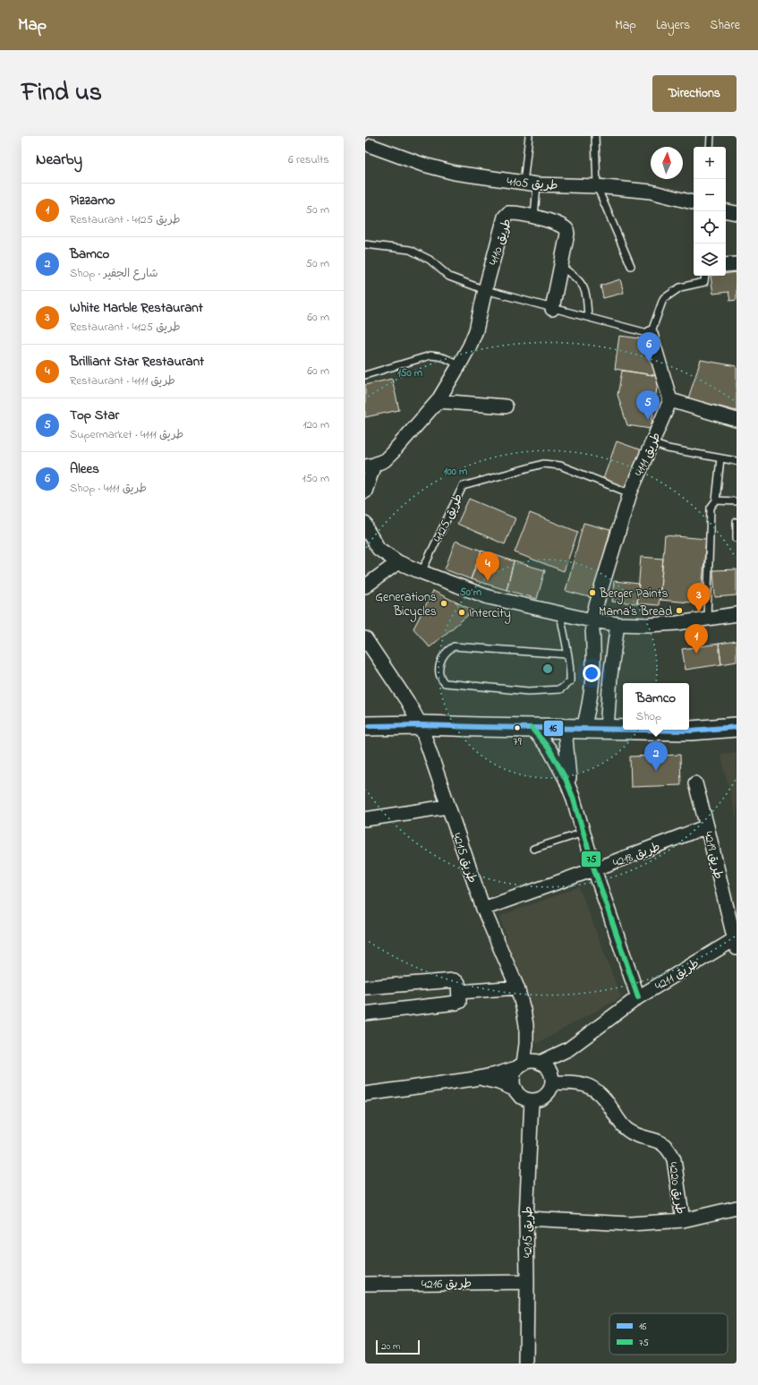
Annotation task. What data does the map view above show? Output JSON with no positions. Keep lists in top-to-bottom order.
{
  "streets": {
    "street": [
      "طريق 4105",
      "طريق 4110",
      "طريق 4111",
      "طريق 4218",
      "طريق 4219",
      "طريق 4215",
      "طريق 4211",
      "طريق 4220",
      "طريق 4216"
    ],
    "lane": ["طريق 4125"]
  },
  "crossings": [
    ["طريق 4111", "طريق 4125"],
    ["طريق 4218", "طريق 4219"],
    ["طريق 4218", "طريق 4215"],
    ["طريق 4219", "طريق 4211"],
    ["طريق 4215", "طريق 4211"],
    ["طريق 4215", "طريق 4220"],
    ["طريق 4215", "طريق 4216"],
    ["طريق 4211", "طريق 4220"]
  ],
  "places": [
    "Berger Paints",
    "Generations Bicycles",
    "Mama's Bread",
    "Intercity",
    "79"
  ],
  "lines": ["transit line 16", "transit line 75"],
  "legend": ["16", "75"],
  "scale_bar": "20 m",
  "north": "top",
  "page": {
    "header": "Map",
    "nav": ["Map", "Layers", "Share"],
    "title": "Find us",
    "buttons": "Directions",
    "heading": ["Nearby", "6 results"],
    "map_buttons": ["+", "−"],
    "list": [
      {
        "mark": "1",
        "name": "Pizzamo",
        "note": "Restaurant · طريق 4125",
        "value": "50 m"
      },
      {
        "mark": "2",
        "name": "Bamco",
        "note": "Shop · شارع الجفير",
        "value": "50 m"
      },
      {
        "mark": "3",
        "name": "White Marble Restaurant",
        "note": "Restaurant · طريق 4125",
        "value": "60 m"
      },
      {
        "mark": "4",
        "name": "Brilliant Star Restaurant",
        "note": "Restaurant · طريق 4111",
        "value": "60 m"
      },
      {
        "mark": "5",
        "name": "Top Star",
        "note": "Supermarket · طريق 4111",
        "value": "120 m"
      },
      {
        "mark": "6",
        "name": "Alees",
        "note": "Shop · طريق 4111",
        "value": "150 m"
      }
    ],
    "pins": [
      "6",
      "5",
      "4",
      "3",
      "1",
      "2"
    ],
    "popup": ["Bamco", "Shop"],
    "scale": "20 m"
  },
  "rings": ["150 m", "100 m", "50 m"]
}
